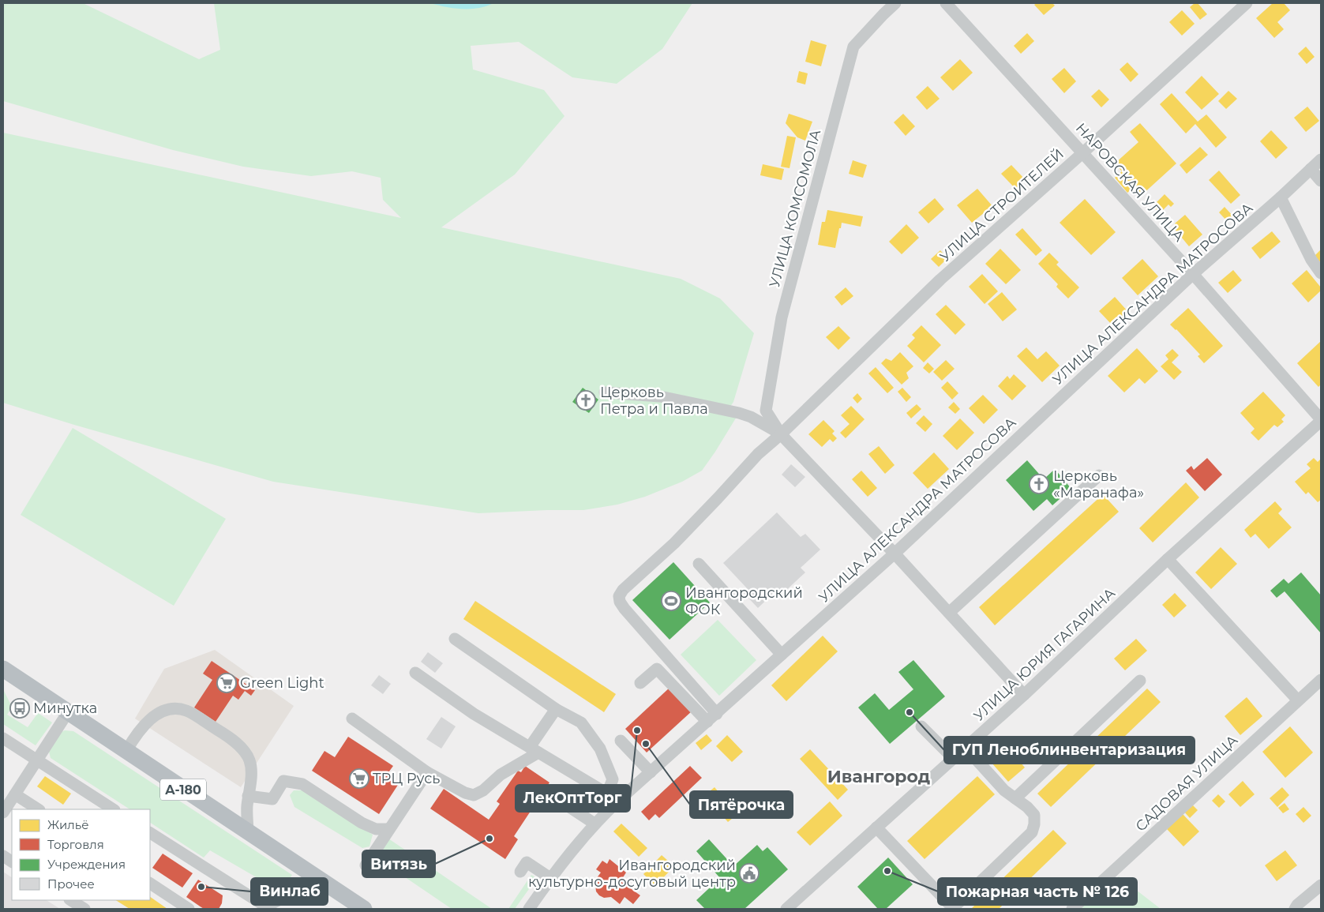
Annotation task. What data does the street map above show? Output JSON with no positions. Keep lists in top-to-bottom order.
{
  "streets": {
    "highway": ["А-180"],
    "street": [
      "НАРОВСКАЯ УЛИЦА",
      "УЛИЦА СТРОИТЕЛЕЙ",
      "УЛИЦА КОМСОМОЛА",
      "УЛИЦА АЛЕКСАНДРА МАТРОСОВА",
      "УЛИЦА ЮРИЯ ГАГАРИНА",
      "САДОВАЯ УЛИЦА"
    ]
  },
  "crossings": [
    ["НАРОВСКАЯ УЛИЦА", "УЛИЦА СТРОИТЕЛЕЙ"],
    ["НАРОВСКАЯ УЛИЦА", "УЛИЦА АЛЕКСАНДРА МАТРОСОВА"],
    ["НАРОВСКАЯ УЛИЦА", "УЛИЦА ЮРИЯ ГАГАРИНА"],
    ["УЛИЦА СТРОИТЕЛЕЙ", "УЛИЦА КОМСОМОЛА"],
    ["УЛИЦА СТРОИТЕЛЕЙ", "УЛИЦА АЛЕКСАНДРА МАТРОСОВА"]
  ],
  "districts": ["Ивангород"],
  "places": {
    "church": ["Церковь Петра и Павла", "Церковь «Маранафа»"],
    "sports": ["Ивангородский ФОК"],
    "supermarket": ["Green Light", "ТРЦ Русь"],
    "bus stop": ["Минутка"],
    "other": [
      "ГУП Леноблинвентаризация",
      "ЛекОптТорг",
      "Пятёрочка",
      "Витязь",
      "Пожарная часть № 126",
      "Винлаб"
    ],
    "public building": ["Ивангородский культурно-досуговый центр"]
  },
  "legend": [
    "Жильё",
    "Торговля",
    "Учреждения",
    "Прочее"
  ]
}
